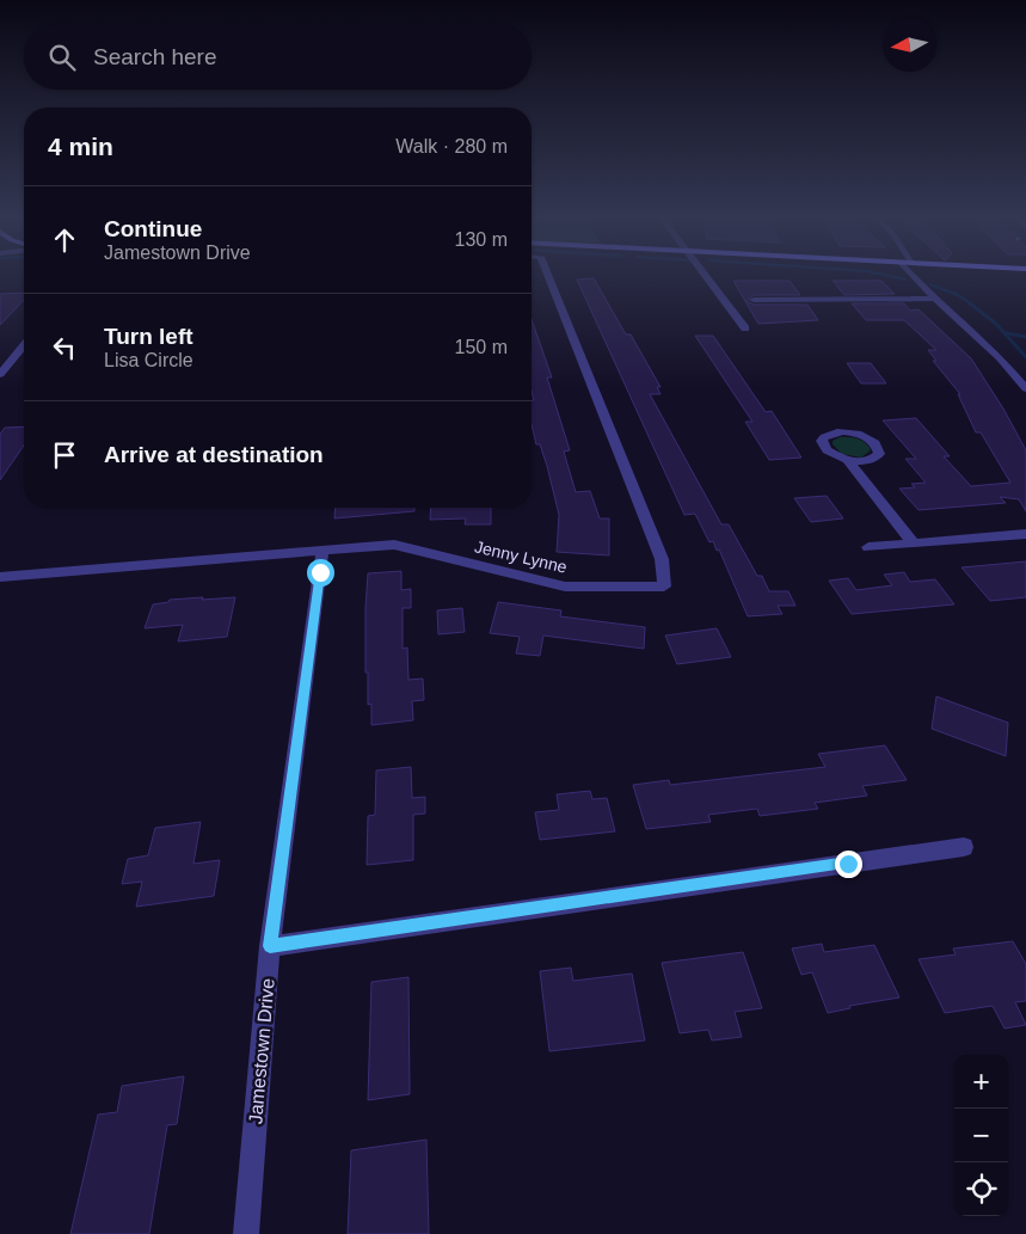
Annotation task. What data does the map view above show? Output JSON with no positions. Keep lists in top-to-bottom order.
{
  "streets": {
    "street": ["Jenny Lynne", "Jamestown Drive"]
  },
  "crossings": [
    ["Jenny Lynne", "Jamestown Drive"]
  ],
  "north": "left",
  "page": {
    "search": "Search here",
    "heading": ["4 min", "Walk · 280 m"],
    "list": [
      ["Continue", "Jamestown Drive", "130 m"],
      ["Turn left", "Lisa Circle", "150 m"],
      "Arrive at destination"
    ],
    "map_buttons": ["+", "−"]
  }
}
